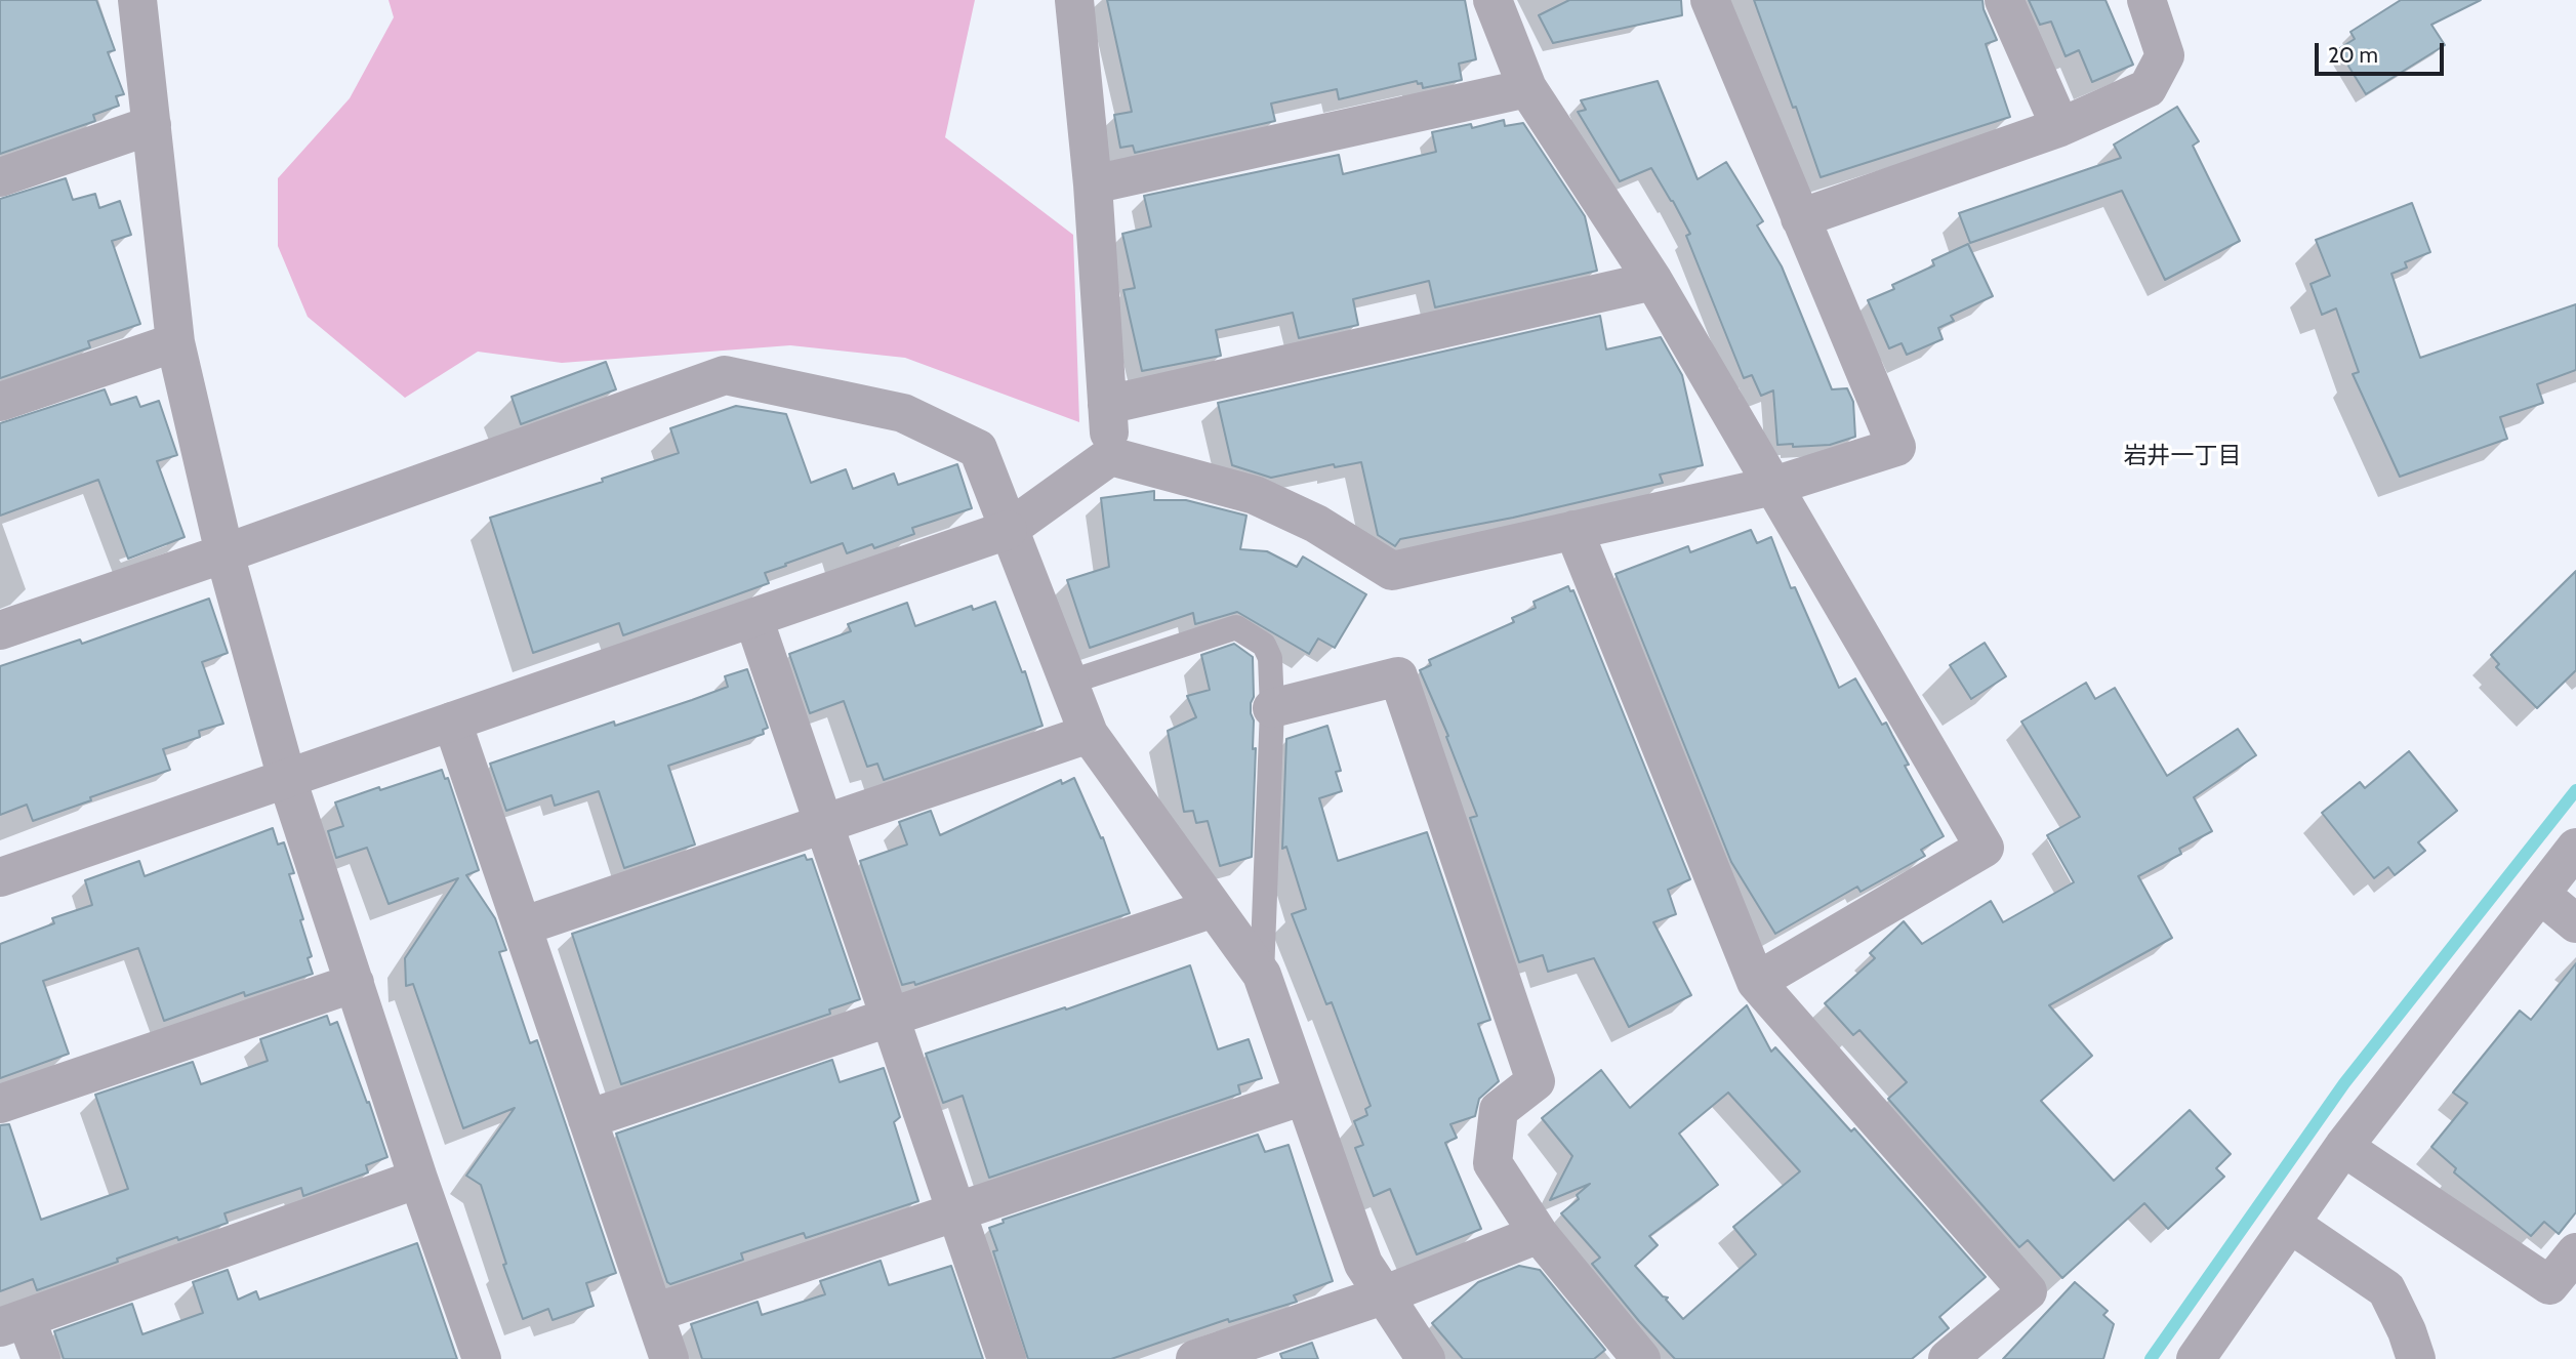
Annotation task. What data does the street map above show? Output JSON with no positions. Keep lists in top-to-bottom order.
{
  "districts": ["岩井一丁目"],
  "scale_bar": "20 m"
}
